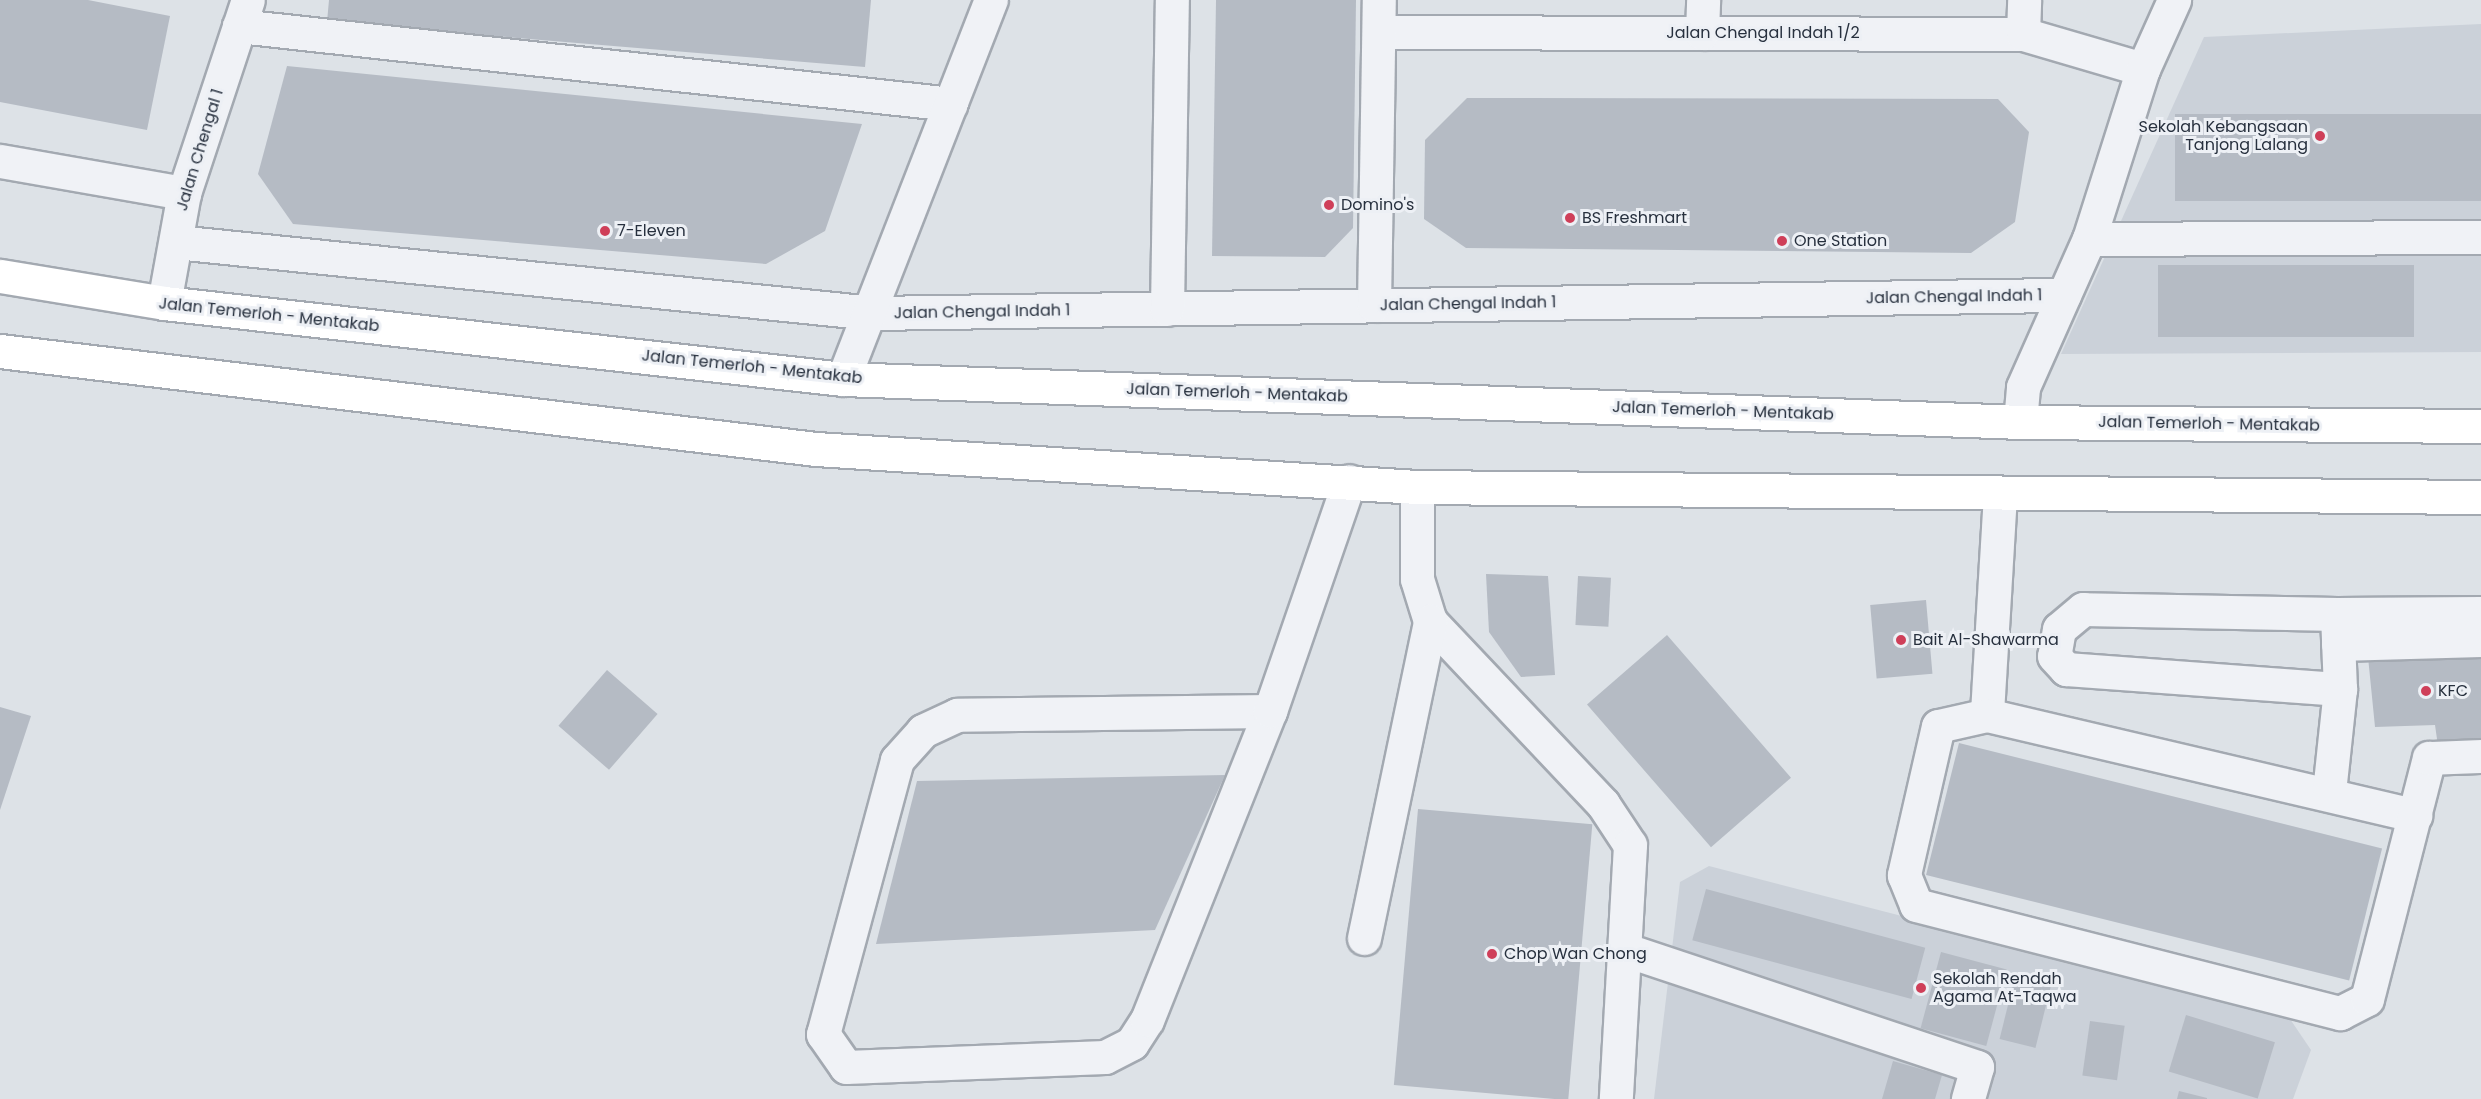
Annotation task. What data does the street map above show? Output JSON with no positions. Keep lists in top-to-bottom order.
{
  "streets": {
    "main road": ["Jalan Temerloh - Mentakab"],
    "street": ["Jalan Chengal Indah 1/2", "Jalan Chengal 1", "Jalan Chengal Indah 1"]
  },
  "crossings": [
    ["Jalan Chengal 1", "Jalan Chengal Indah 1"],
    ["Jalan Chengal 1", "Jalan Temerloh - Mentakab"]
  ],
  "places": [
    "Sekolah Kebangsaan Tanjong Lalang",
    "Domino's",
    "BS Freshmart",
    "7-Eleven",
    "One Station",
    "Bait Al-Shawarma",
    "KFC",
    "Chop Wan Chong",
    "Sekolah Rendah Agama At-Taqwa"
  ]
}
